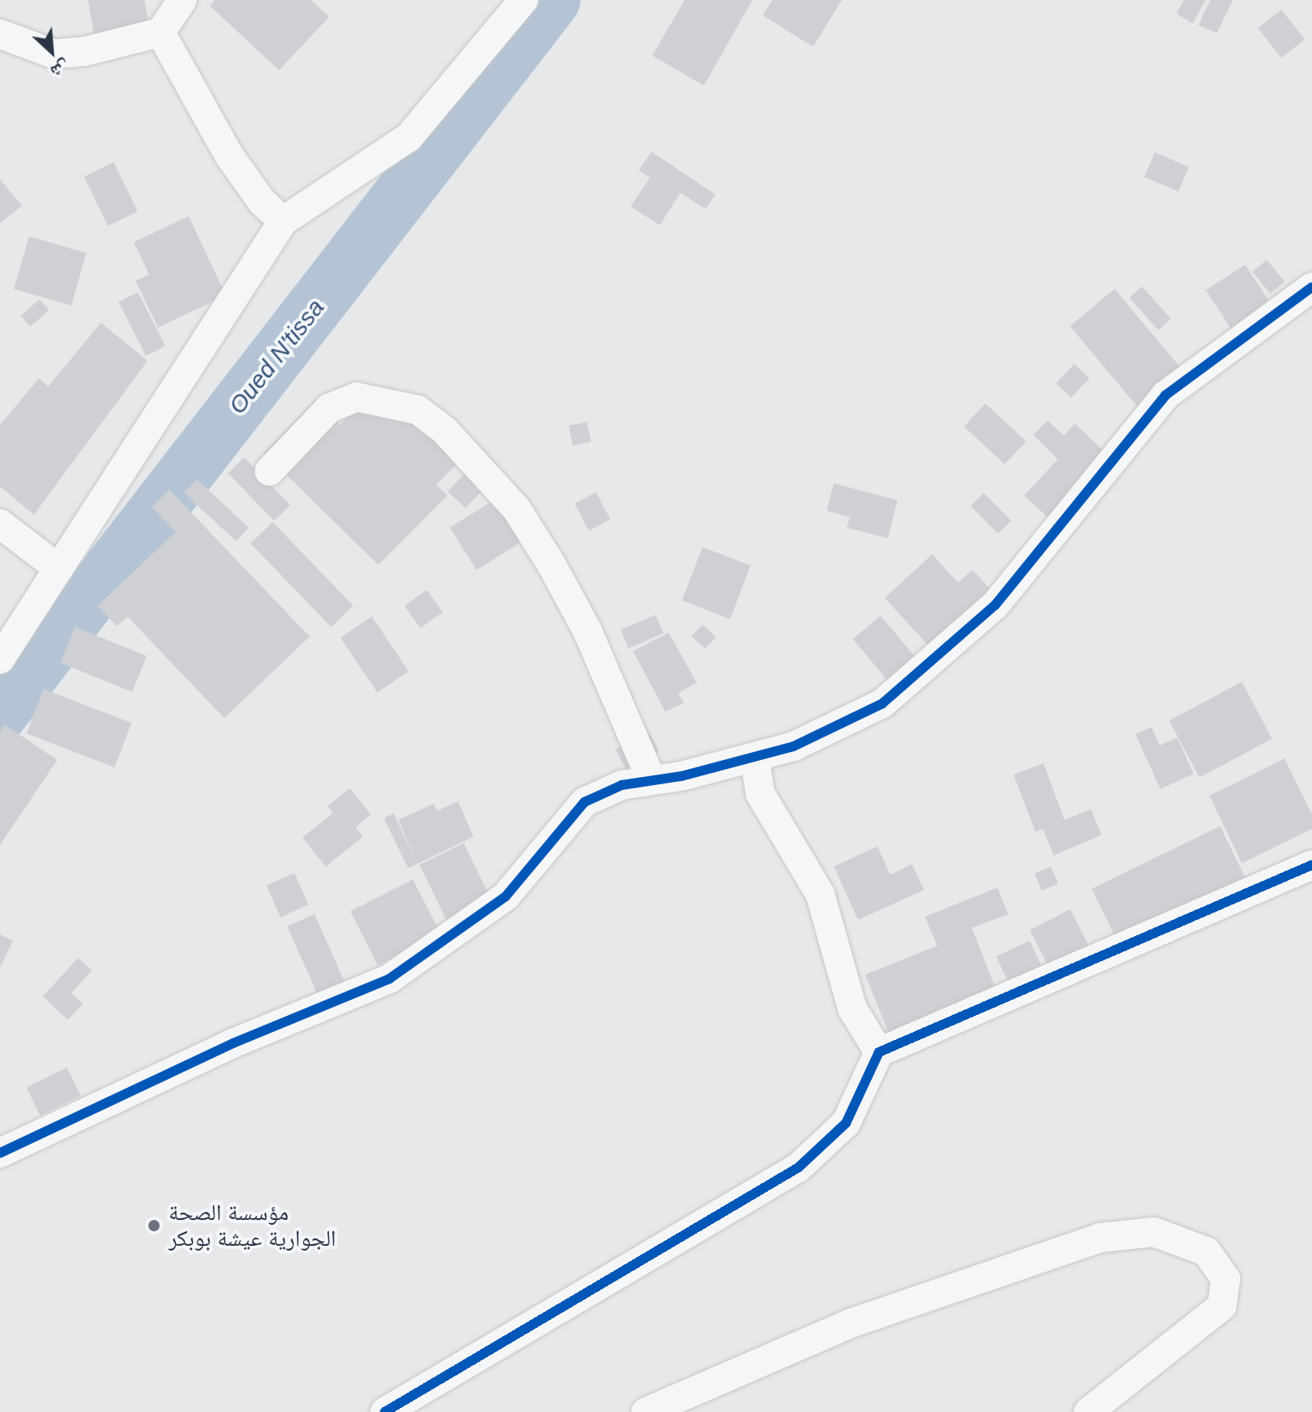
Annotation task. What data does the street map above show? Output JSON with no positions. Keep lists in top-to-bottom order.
{
  "water": ["Oued N'tissa"],
  "places": ["مؤسسة الصحة الجوارية عيشة بوبكر"],
  "north": "bottom right"
}
